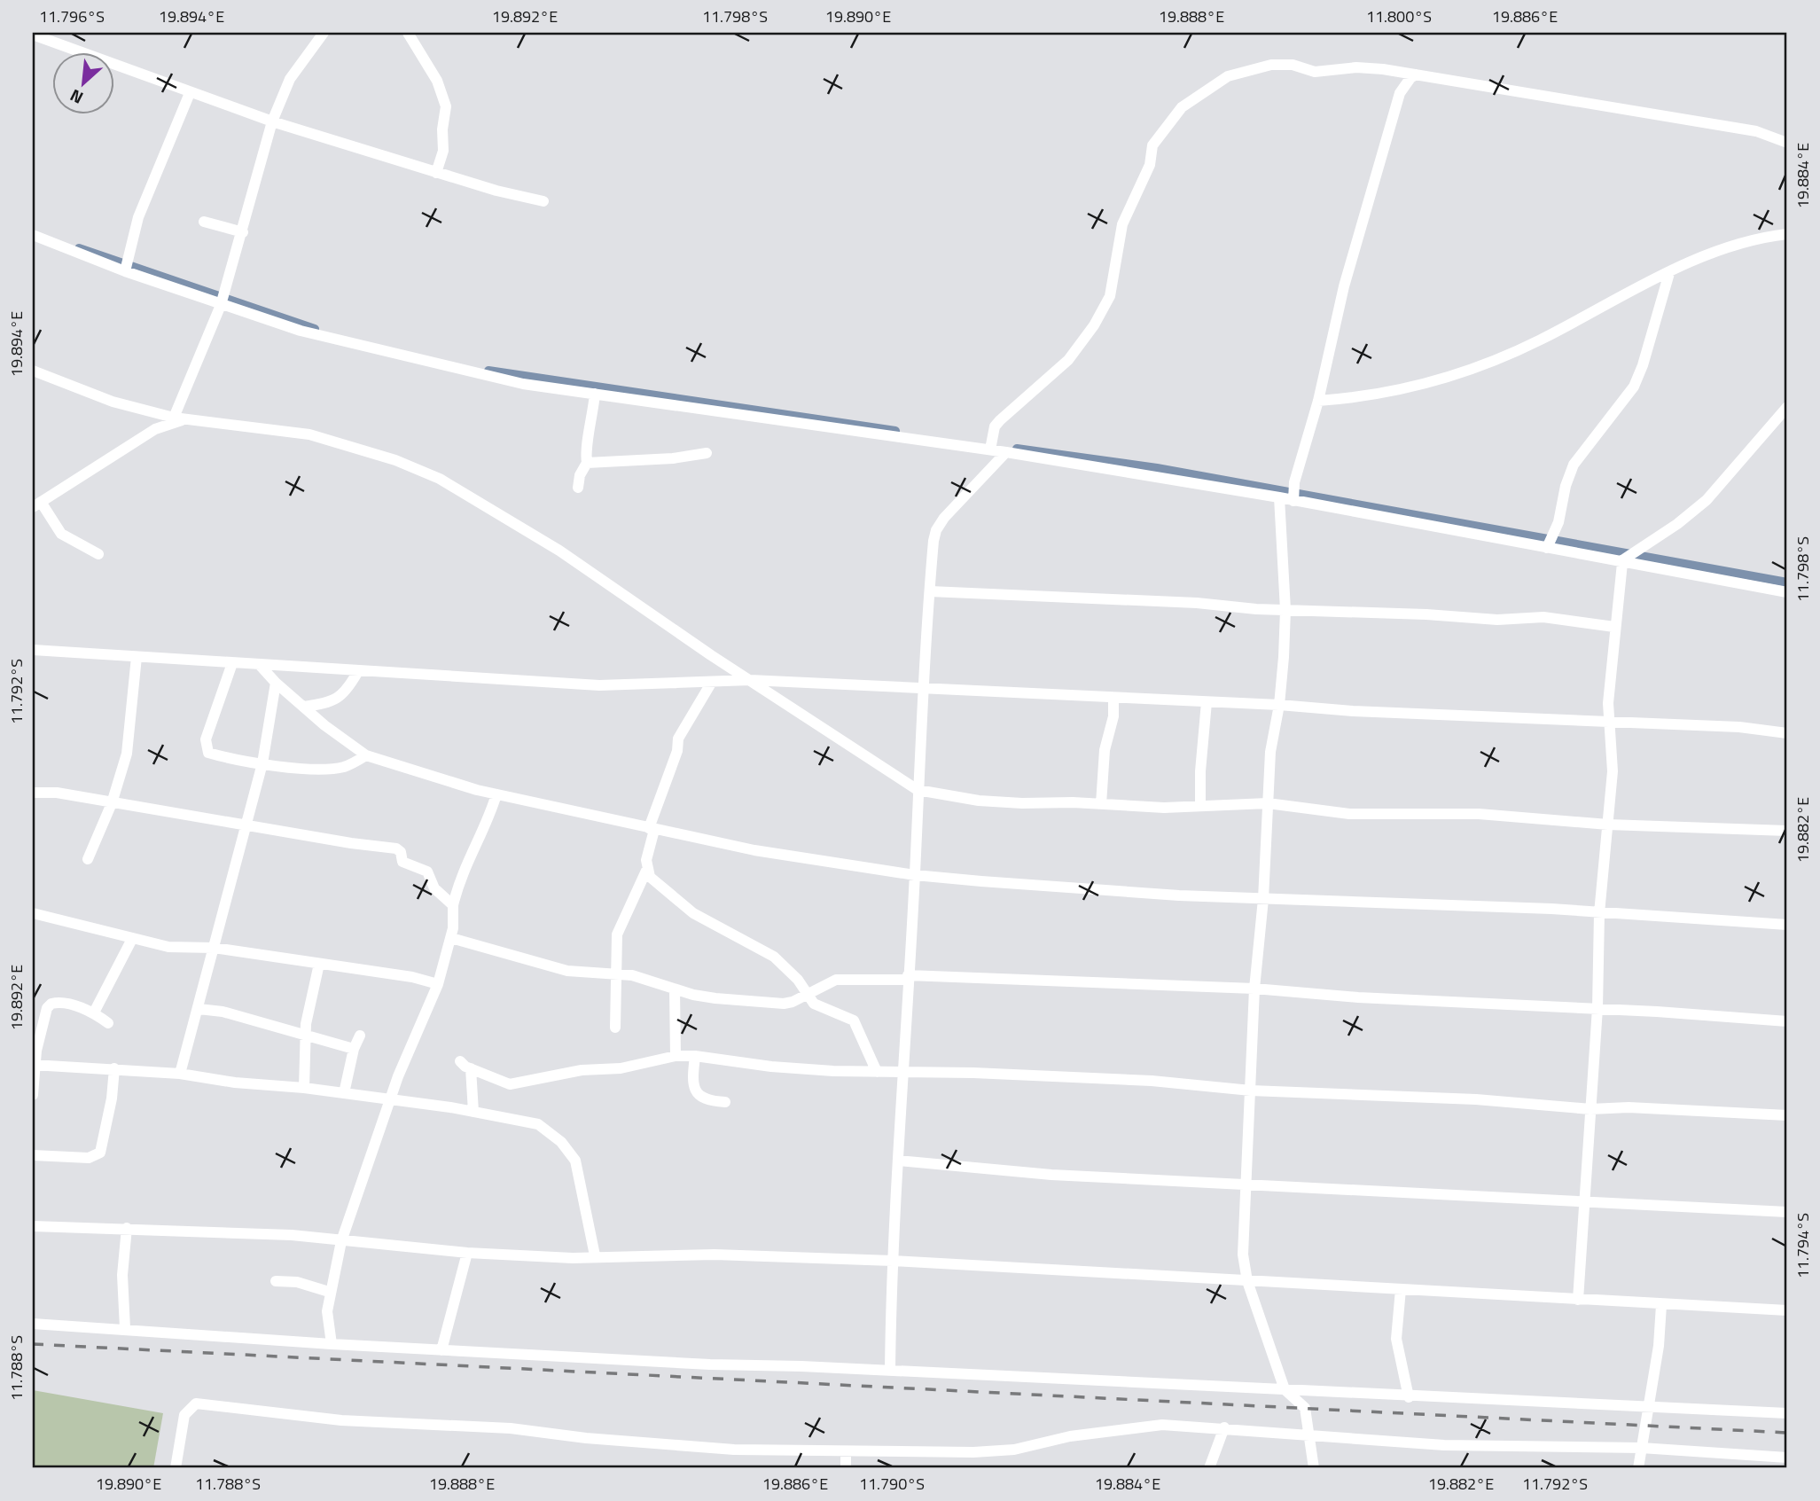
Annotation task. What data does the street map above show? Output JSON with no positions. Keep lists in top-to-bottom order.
{
  "north": "bottom left",
  "coordinates": [
    "11.796°S",
    "19.894°E",
    "19.892°E",
    "11.798°S",
    "19.890°E",
    "19.888°E",
    "11.800°S",
    "19.886°E",
    "19.884°E",
    "11.792°S",
    "19.882°E",
    "11.794°S",
    "11.788°S",
    "11.790°S"
  ]
}
